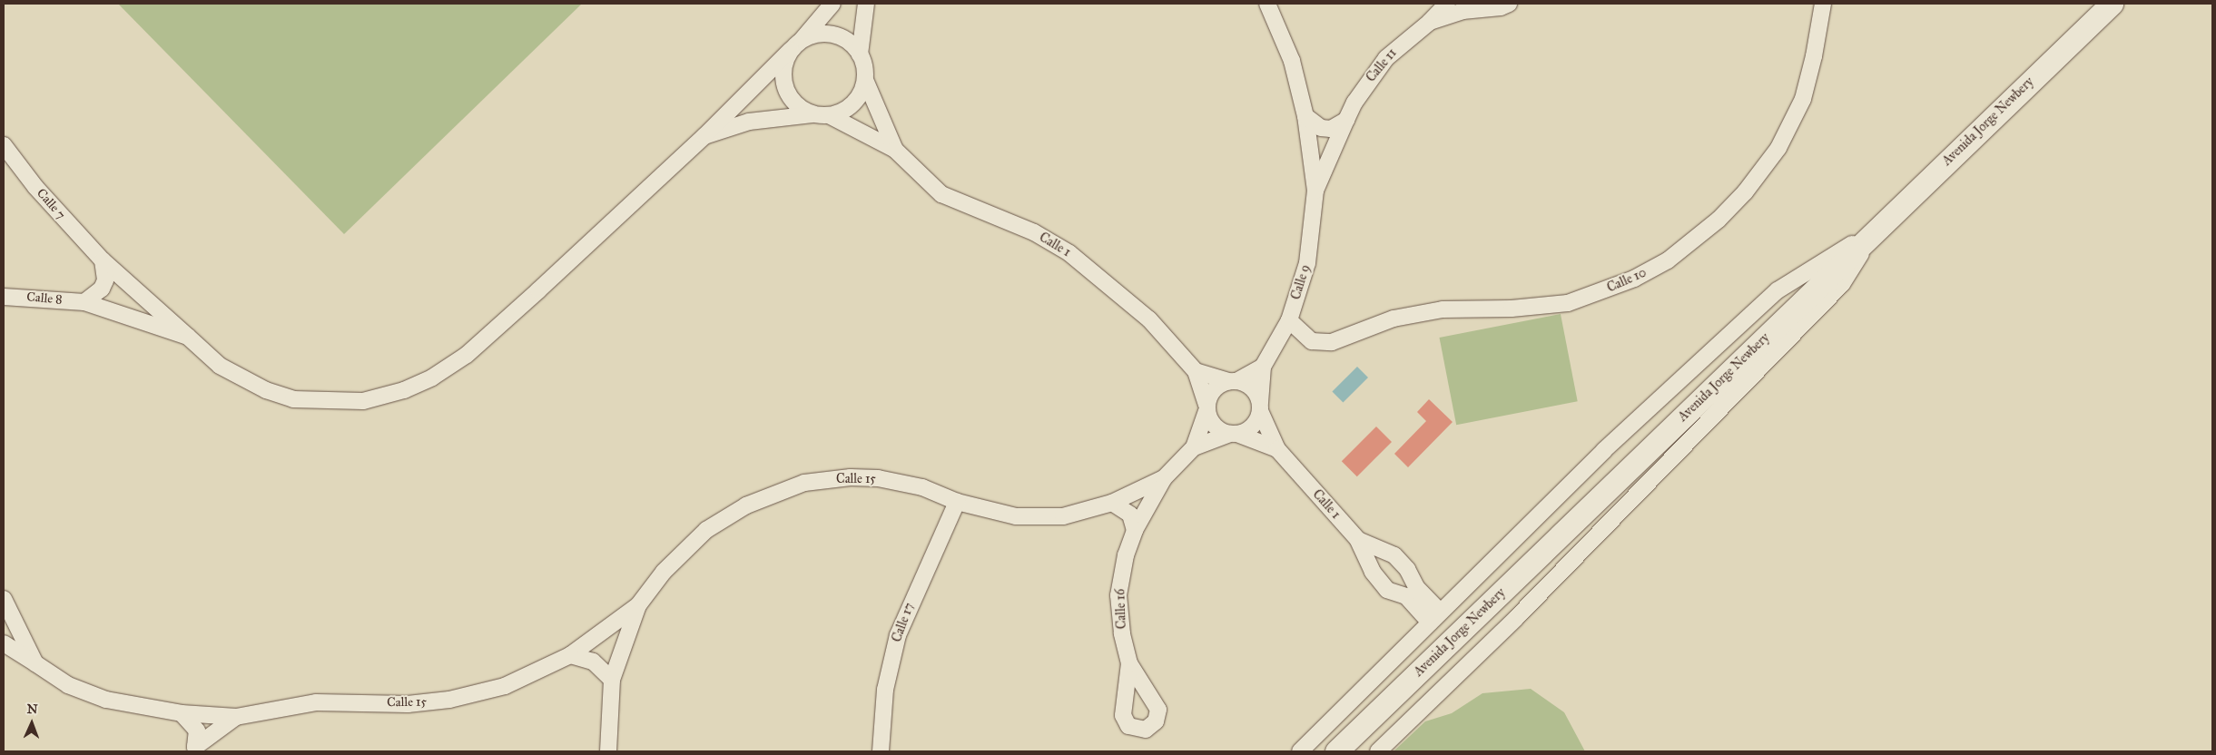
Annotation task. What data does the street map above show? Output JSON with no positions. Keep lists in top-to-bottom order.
{
  "streets": {
    "main road": ["Avenida Jorge Newbery"],
    "street": [
      "Calle 11",
      "Calle 7",
      "Calle 1",
      "Calle 10",
      "Calle 9",
      "Calle 8",
      "Calle 15",
      "Calle 16",
      "Calle 17"
    ]
  },
  "crossings": [
    ["Calle 11", "Calle 9"],
    ["Calle 7", "Calle 8"],
    ["Calle 10", "Calle 9"],
    ["Calle 15", "Calle 16"],
    ["Calle 15", "Calle 17"]
  ],
  "north": "top"
}
